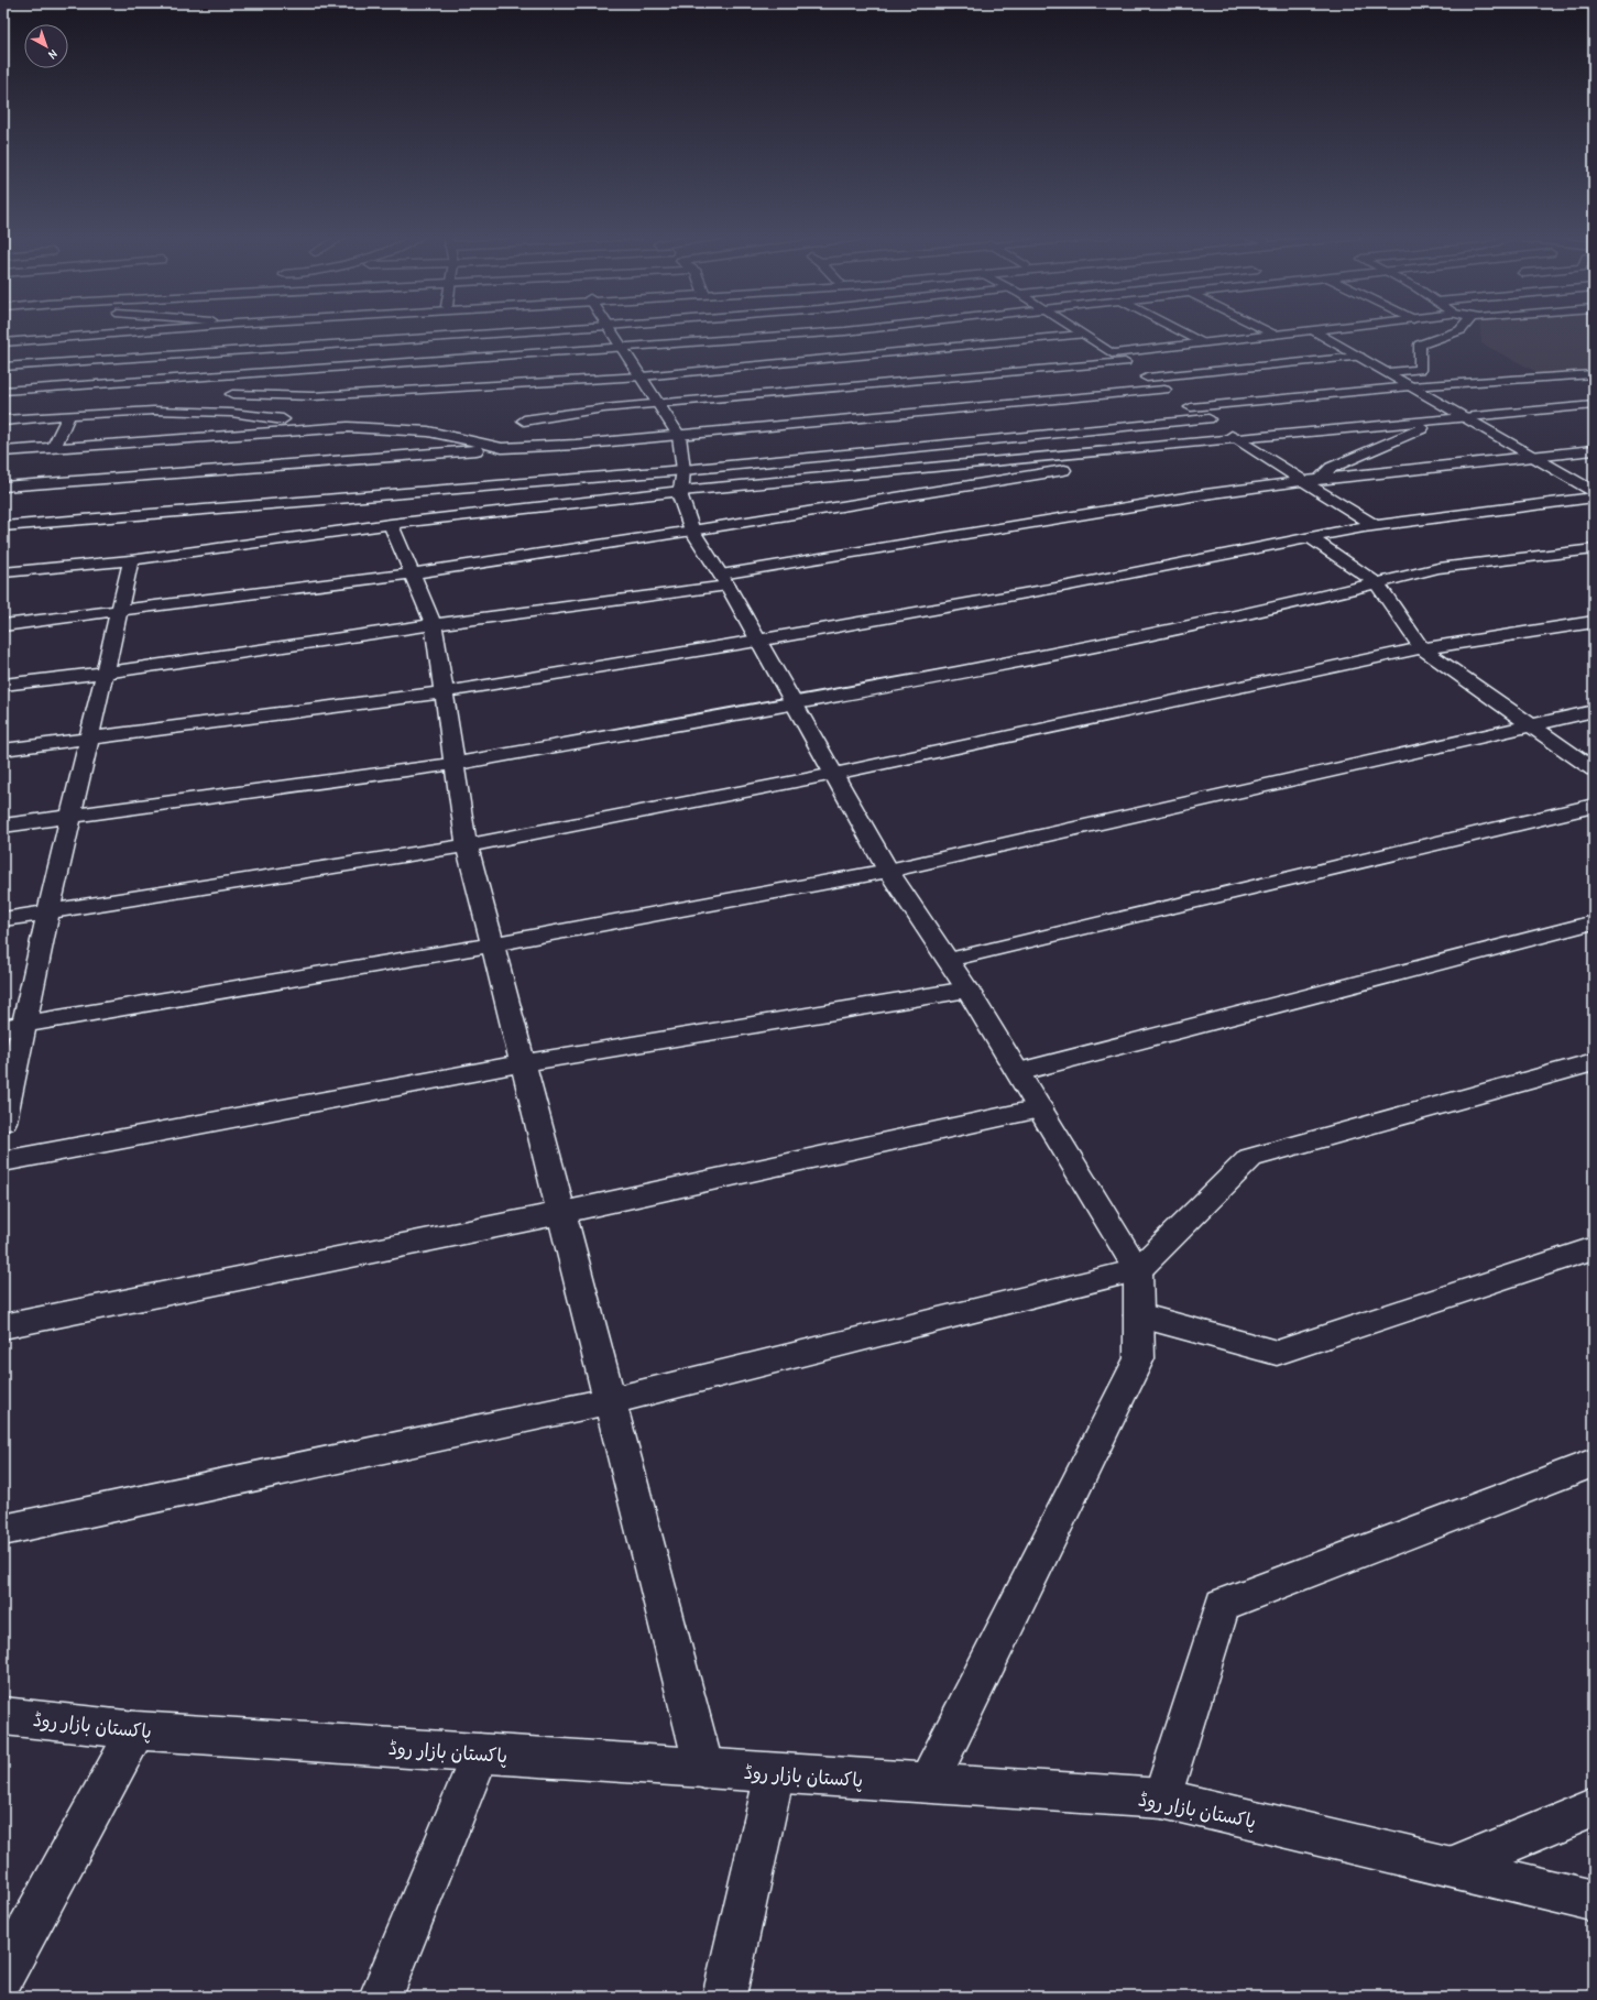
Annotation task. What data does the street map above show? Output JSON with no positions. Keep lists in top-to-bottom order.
{
  "streets": {
    "street": ["پاکستان بازار روڈ"]
  },
  "north": "bottom right"
}
